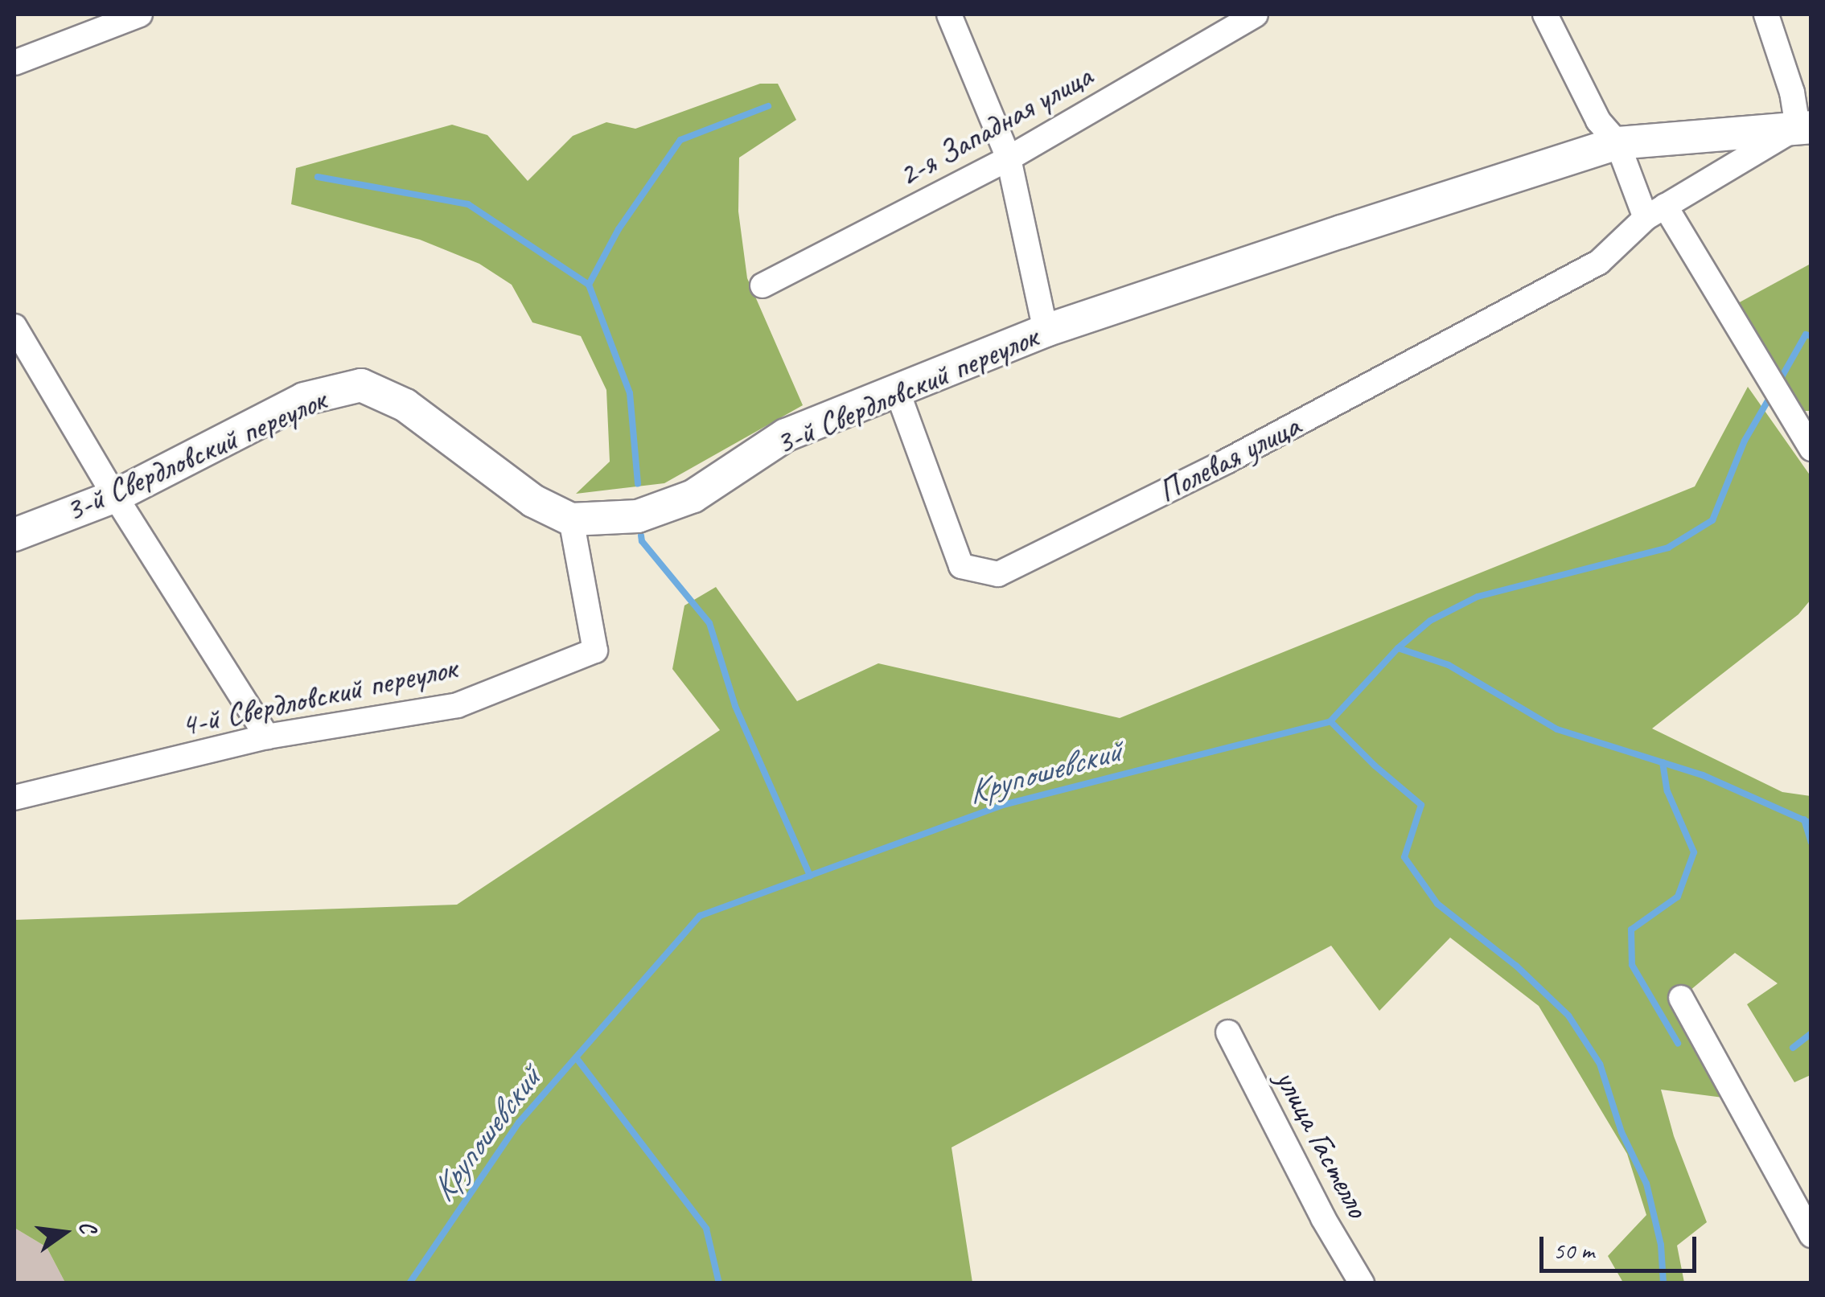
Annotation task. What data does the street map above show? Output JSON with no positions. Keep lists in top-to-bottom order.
{
  "streets": {
    "main road": ["3-й Свердловский переулок"],
    "street": [
      "2-я Западная улица",
      "Полевая улица",
      "4-й Свердловский переулок",
      "улица Гастелло"
    ]
  },
  "crossings": [
    ["3-й Свердловский переулок", "Полевая улица"],
    ["3-й Свердловский переулок", "4-й Свердловский переулок"]
  ],
  "water": ["Крупошевский"],
  "scale_bar": "50 m",
  "north": "right"
}
